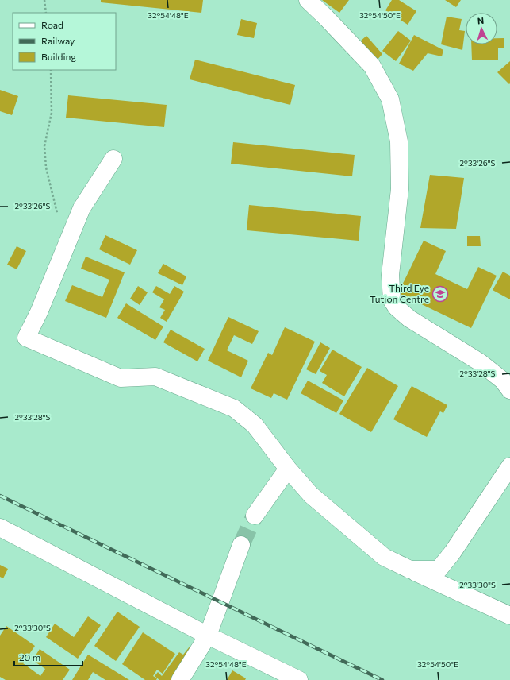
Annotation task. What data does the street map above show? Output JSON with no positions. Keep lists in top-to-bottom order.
{
  "places": {
    "school or university": ["Third Eye Tution Centre"]
  },
  "legend": ["Road", "Railway", "Building"],
  "scale_bar": "20 m",
  "north": "top",
  "coordinates": [
    "32°54'48\"E",
    "32°54'50\"E",
    "2°33'26\"S",
    "2°33'28\"S",
    "2°33'30\"S"
  ]
}
